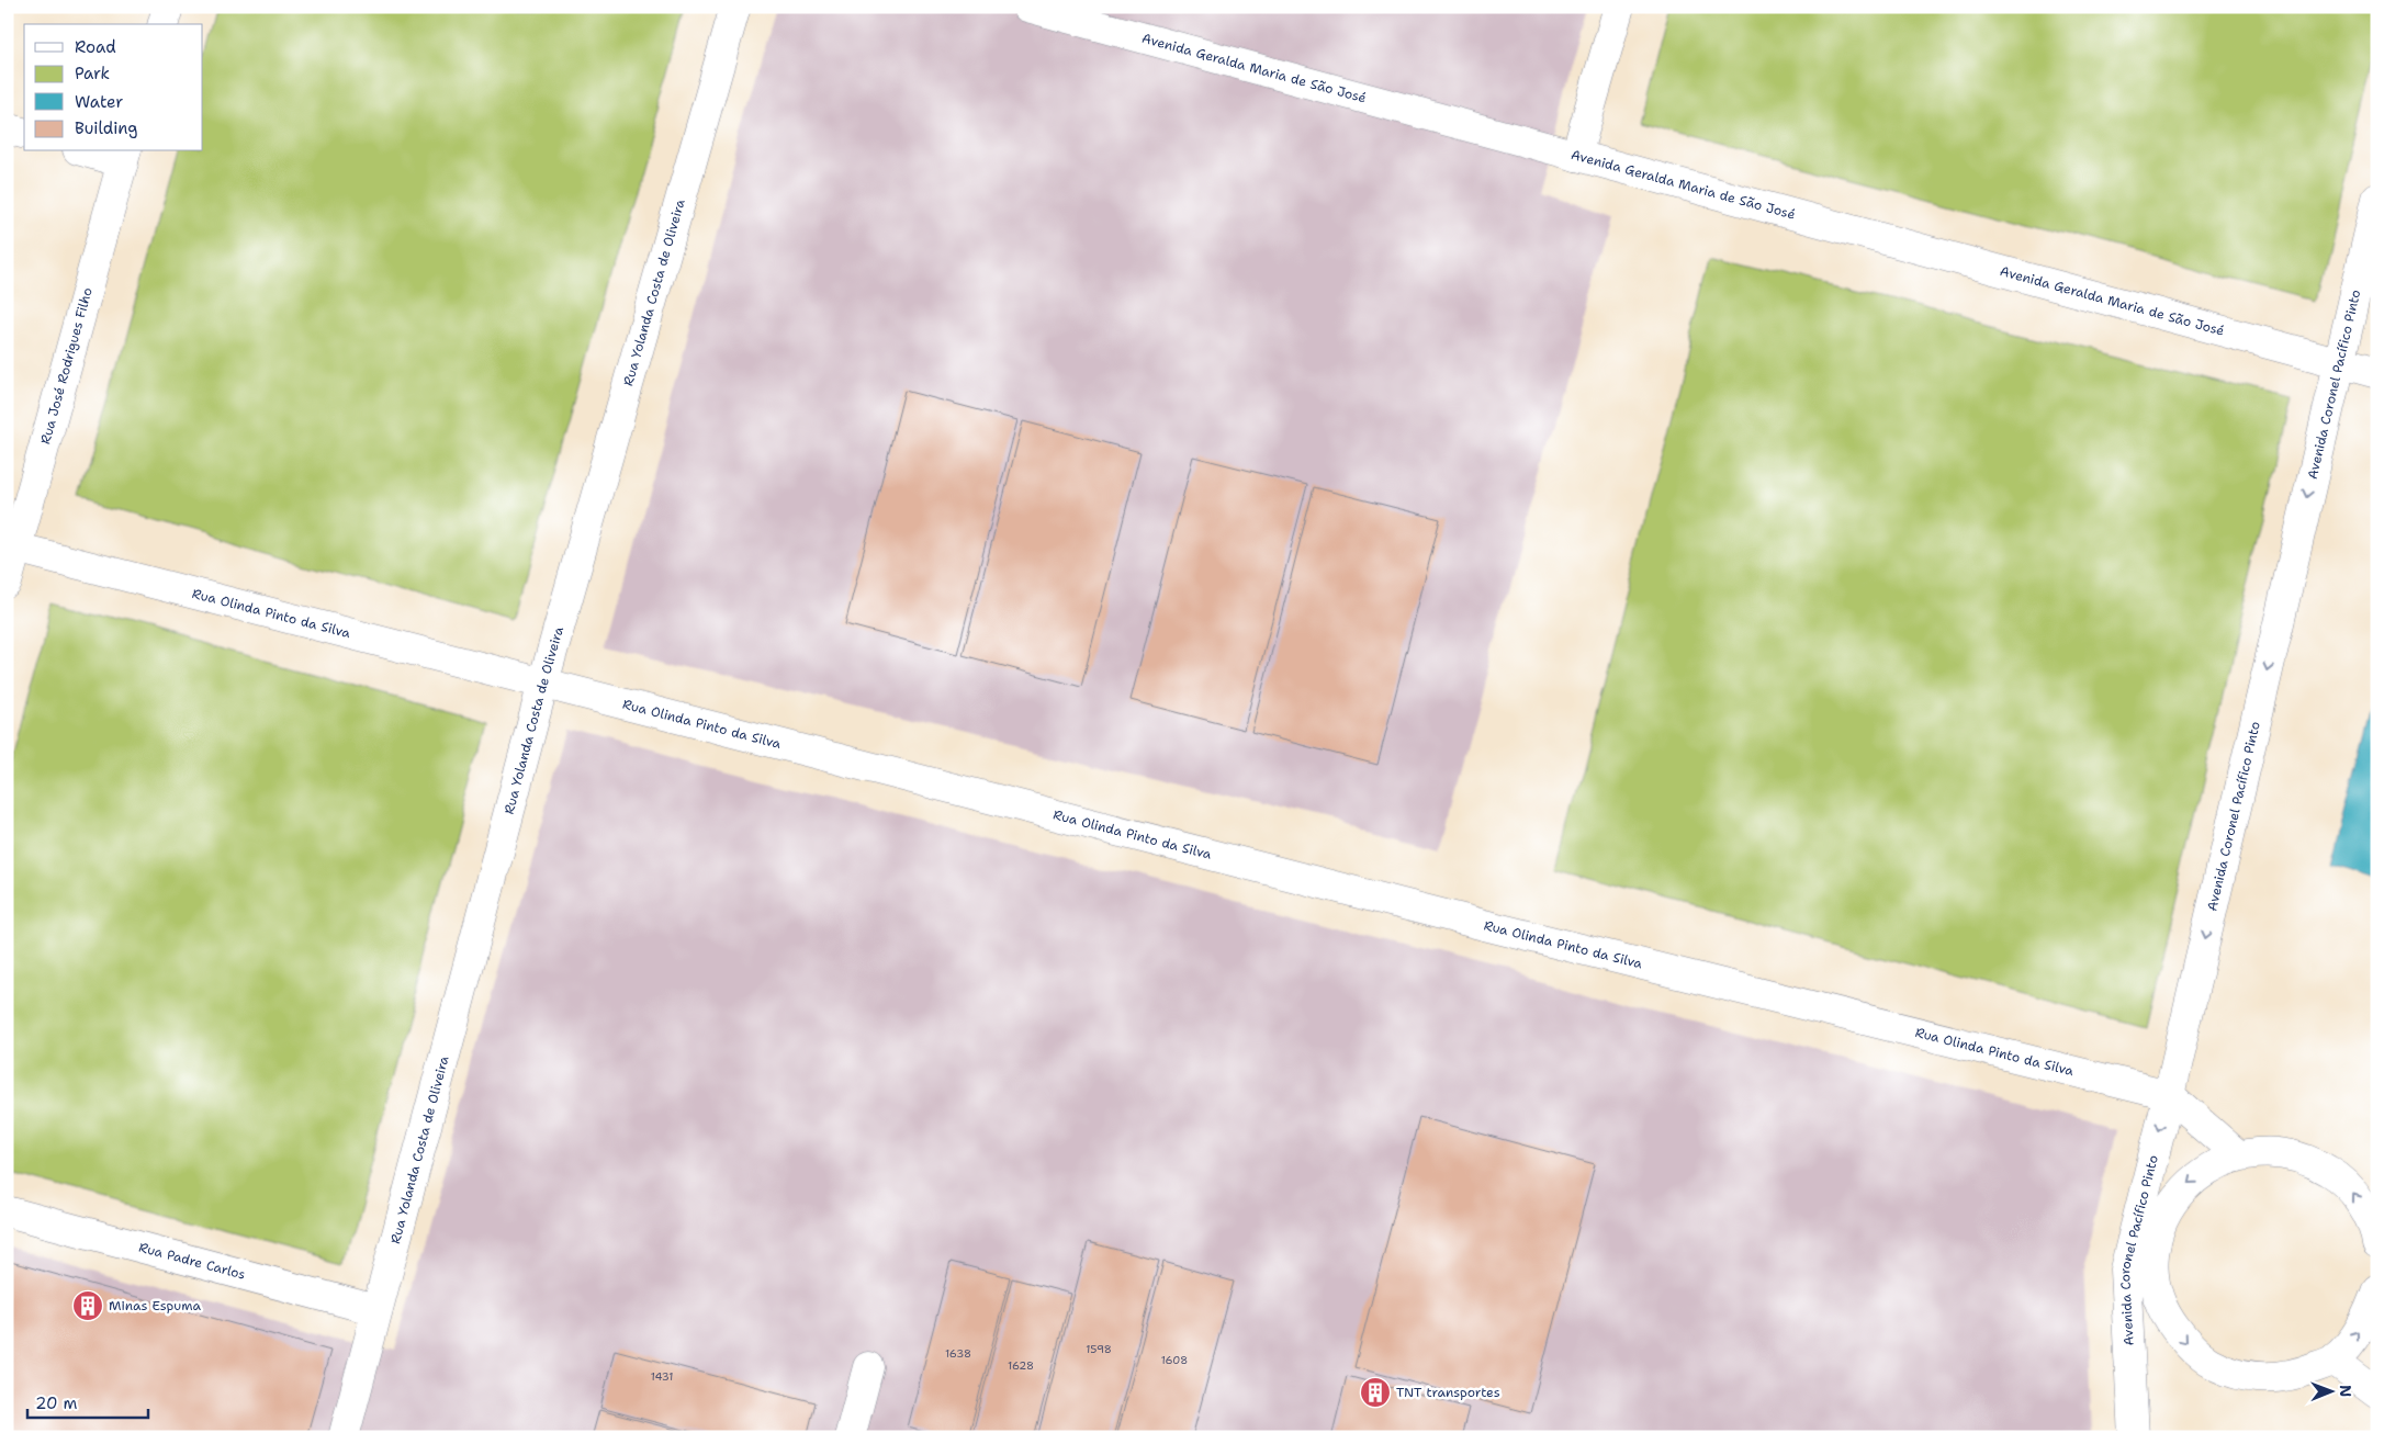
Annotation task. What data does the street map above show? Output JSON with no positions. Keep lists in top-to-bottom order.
{
  "streets": {
    "street": [
      "Avenida Geralda Maria de São José",
      "Rua Yolanda Costa de Oliveira",
      "Rua José Rodrigues Filho",
      "Avenida Coronel Pacífico Pinto",
      "Rua Olinda Pinto da Silva",
      "Rua Padre Carlos"
    ]
  },
  "crossings": [
    ["Avenida Geralda Maria de São José", "Avenida Coronel Pacífico Pinto"],
    ["Rua Yolanda Costa de Oliveira", "Rua Olinda Pinto da Silva"],
    ["Rua Yolanda Costa de Oliveira", "Rua Padre Carlos"],
    ["Rua José Rodrigues Filho", "Rua Olinda Pinto da Silva"],
    ["Avenida Coronel Pacífico Pinto", "Rua Olinda Pinto da Silva"]
  ],
  "one_way": ["Avenida Coronel Pacífico Pinto"],
  "places": {
    "building": ["Minas Espuma", "TNT transportes"]
  },
  "house_numbers": [
    "1598",
    "1638",
    "1608",
    "1628",
    "1431"
  ],
  "legend": [
    "Road",
    "Park",
    "Water",
    "Building"
  ],
  "scale_bar": "20 m",
  "north": "right"
}
